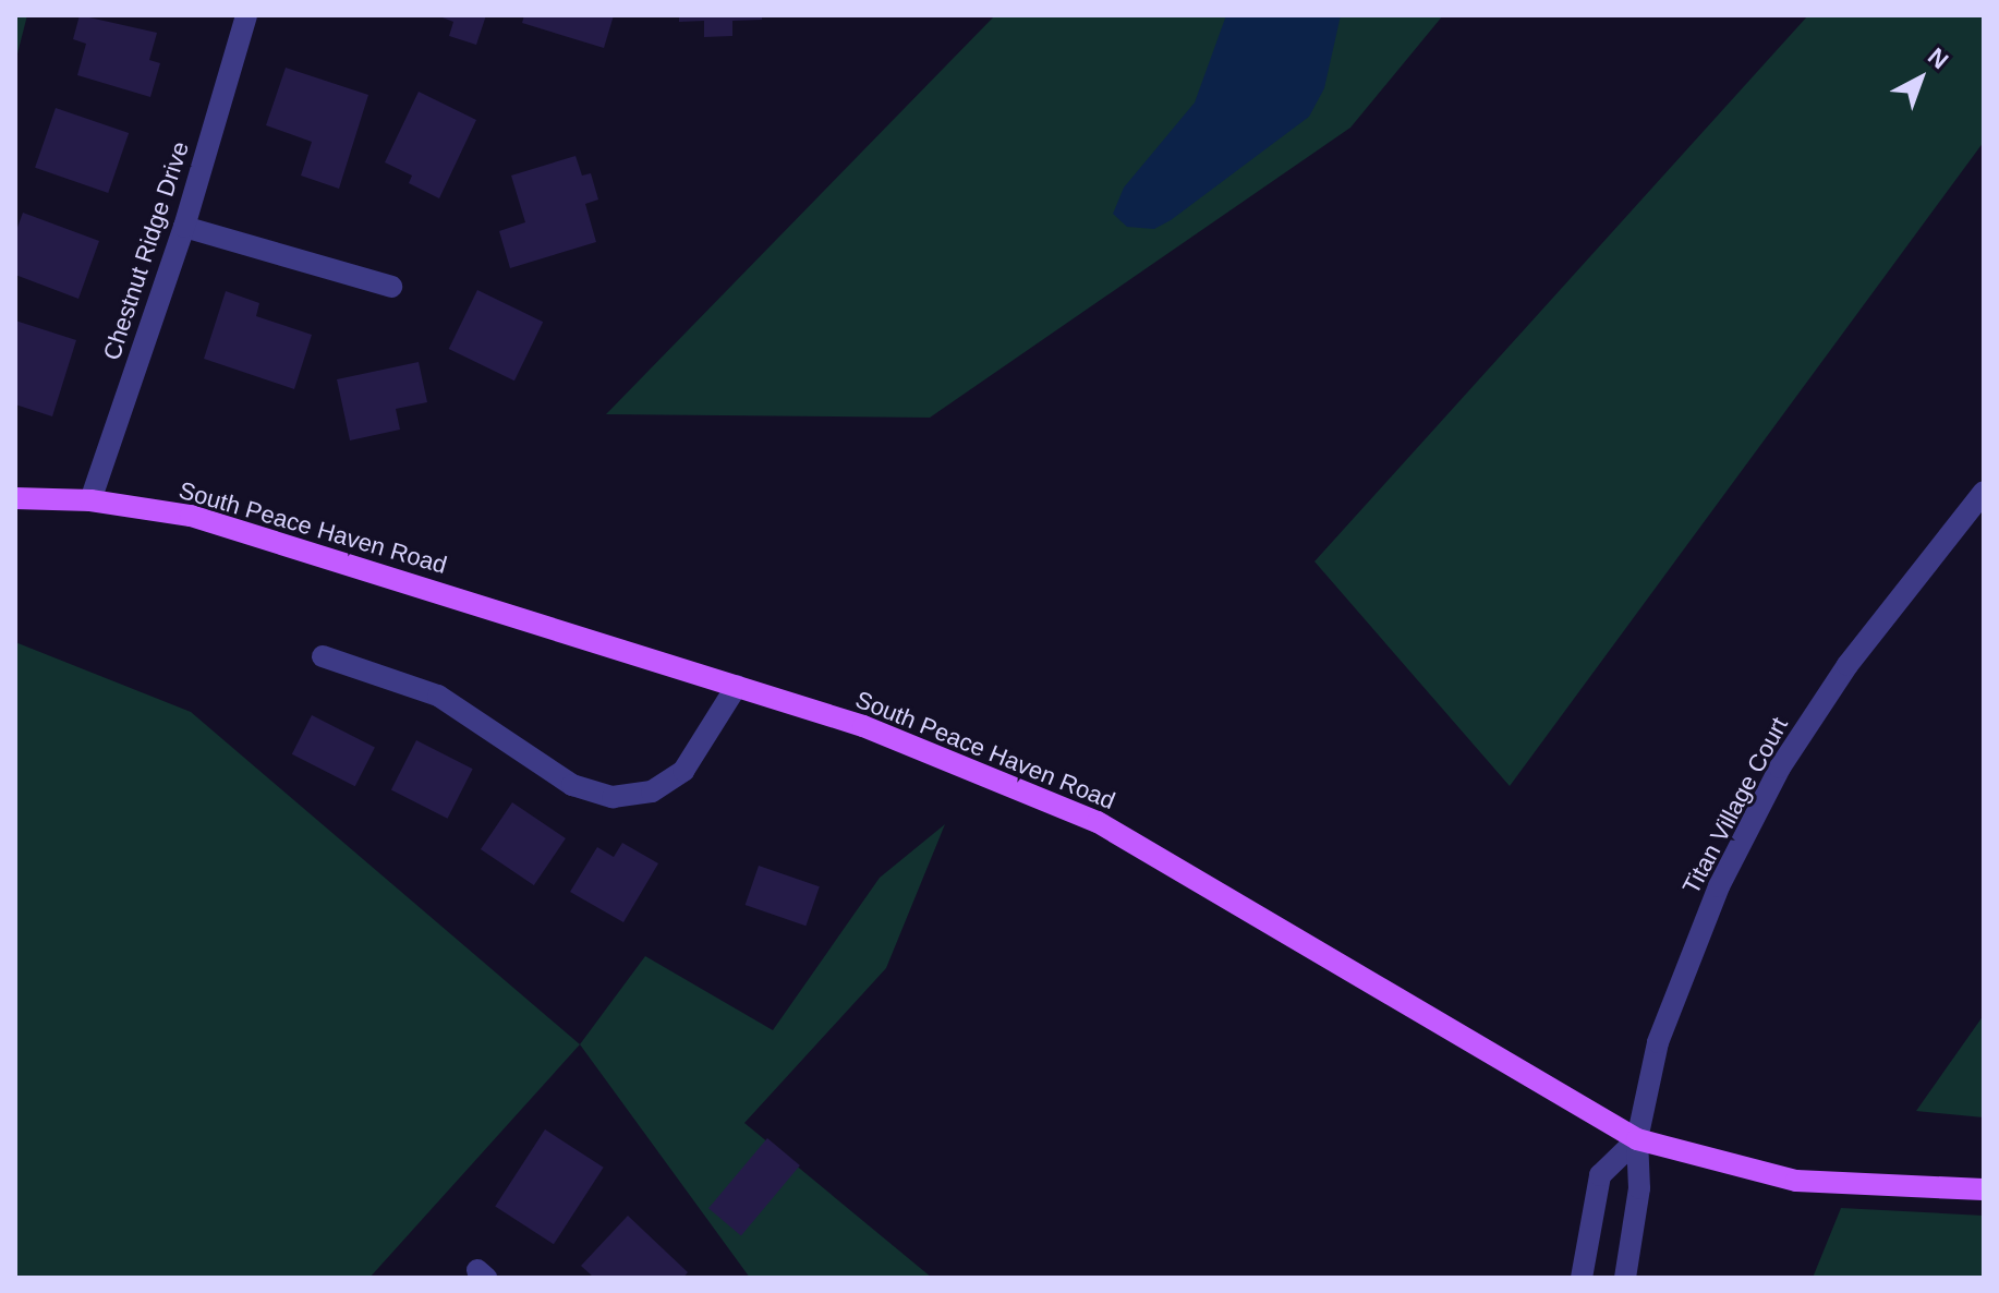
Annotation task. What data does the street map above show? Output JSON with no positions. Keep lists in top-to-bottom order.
{
  "streets": {
    "main road": ["South Peace Haven Road"],
    "street": ["Chestnut Ridge Drive", "Titan Village Court"]
  },
  "crossings": [
    ["Chestnut Ridge Drive", "South Peace Haven Road"],
    ["South Peace Haven Road", "Titan Village Court"]
  ],
  "north": "top right"
}
